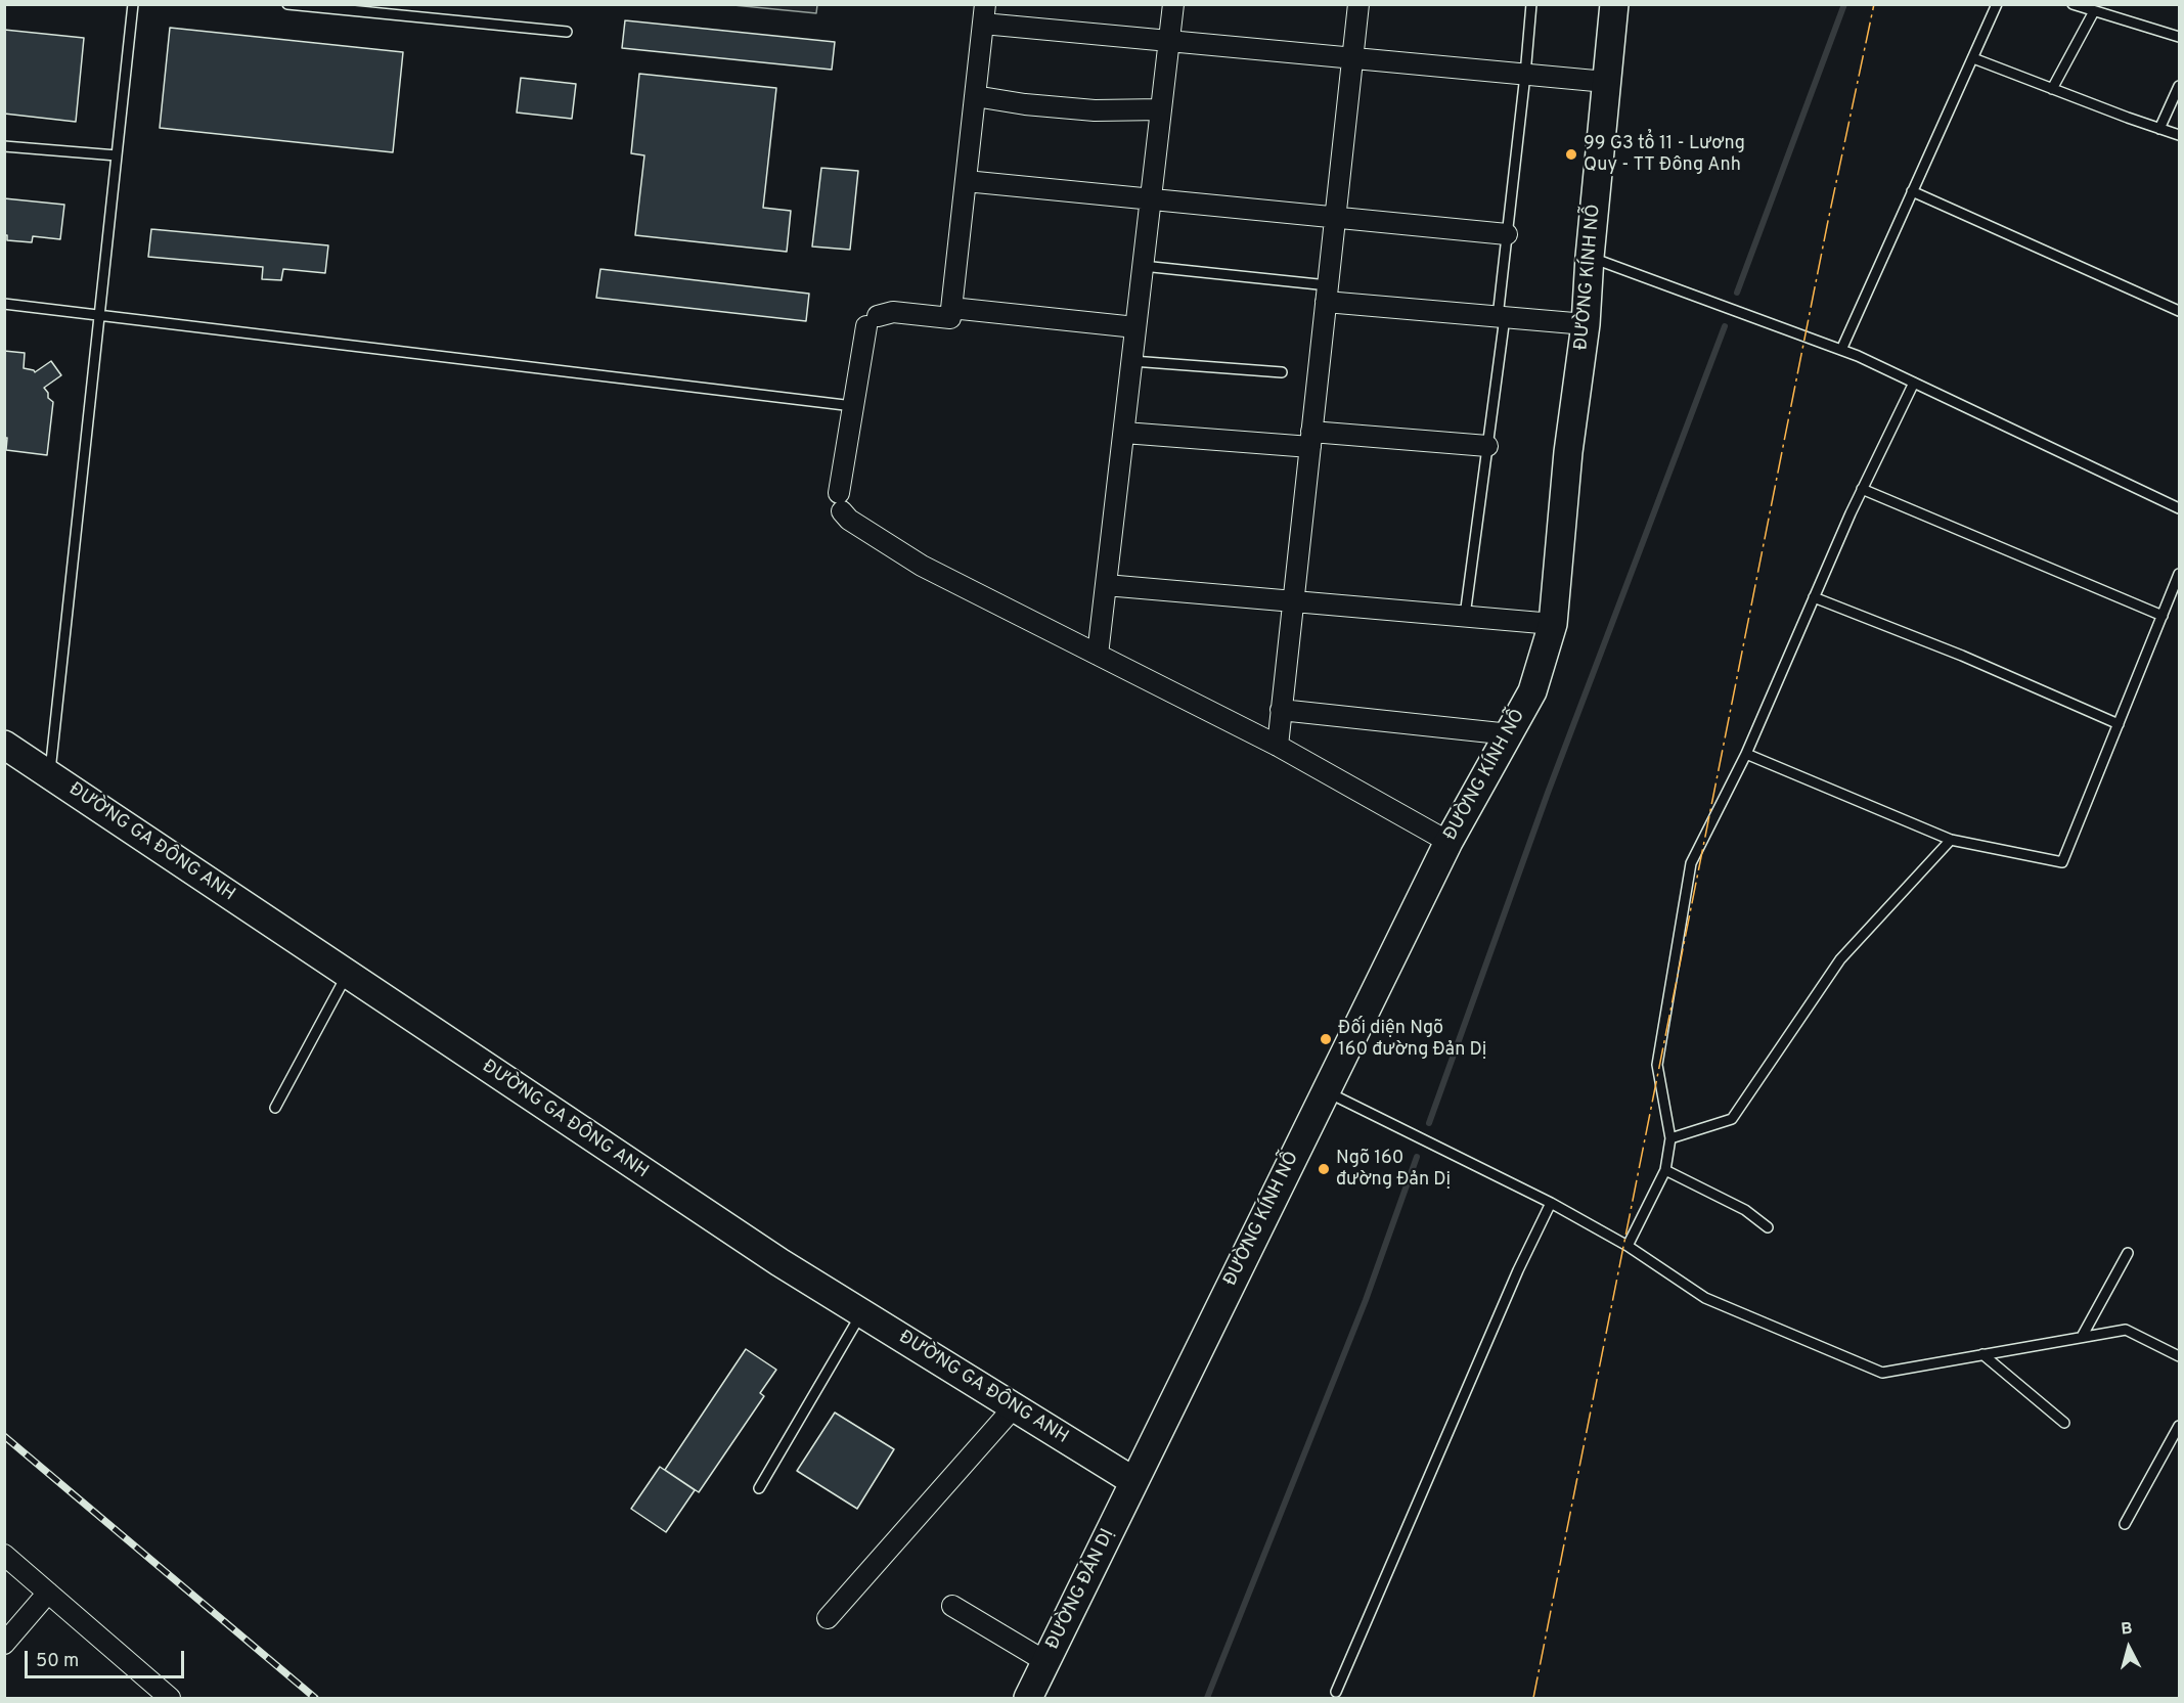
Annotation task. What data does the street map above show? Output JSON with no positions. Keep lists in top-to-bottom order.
{
  "streets": {
    "street": ["ĐƯỜNG KÍNH NỖ", "ĐƯỜNG GA ĐÔNG ANH", "ĐƯỜNG ĐẢN DỊ"]
  },
  "crossings": [
    ["ĐƯỜNG KÍNH NỖ", "ĐƯỜNG GA ĐÔNG ANH"],
    ["ĐƯỜNG KÍNH NỖ", "ĐƯỜNG ĐẢN DỊ"],
    ["ĐƯỜNG GA ĐÔNG ANH", "ĐƯỜNG ĐẢN DỊ"]
  ],
  "places": ["99 G3 tổ 11 - Lương Quy - TT Đông Anh", "Đối diện Ngõ 160 đường Đản Dị", "Ngõ 160 đường Đản Dị"],
  "scale_bar": "50 m",
  "north": "top"
}
